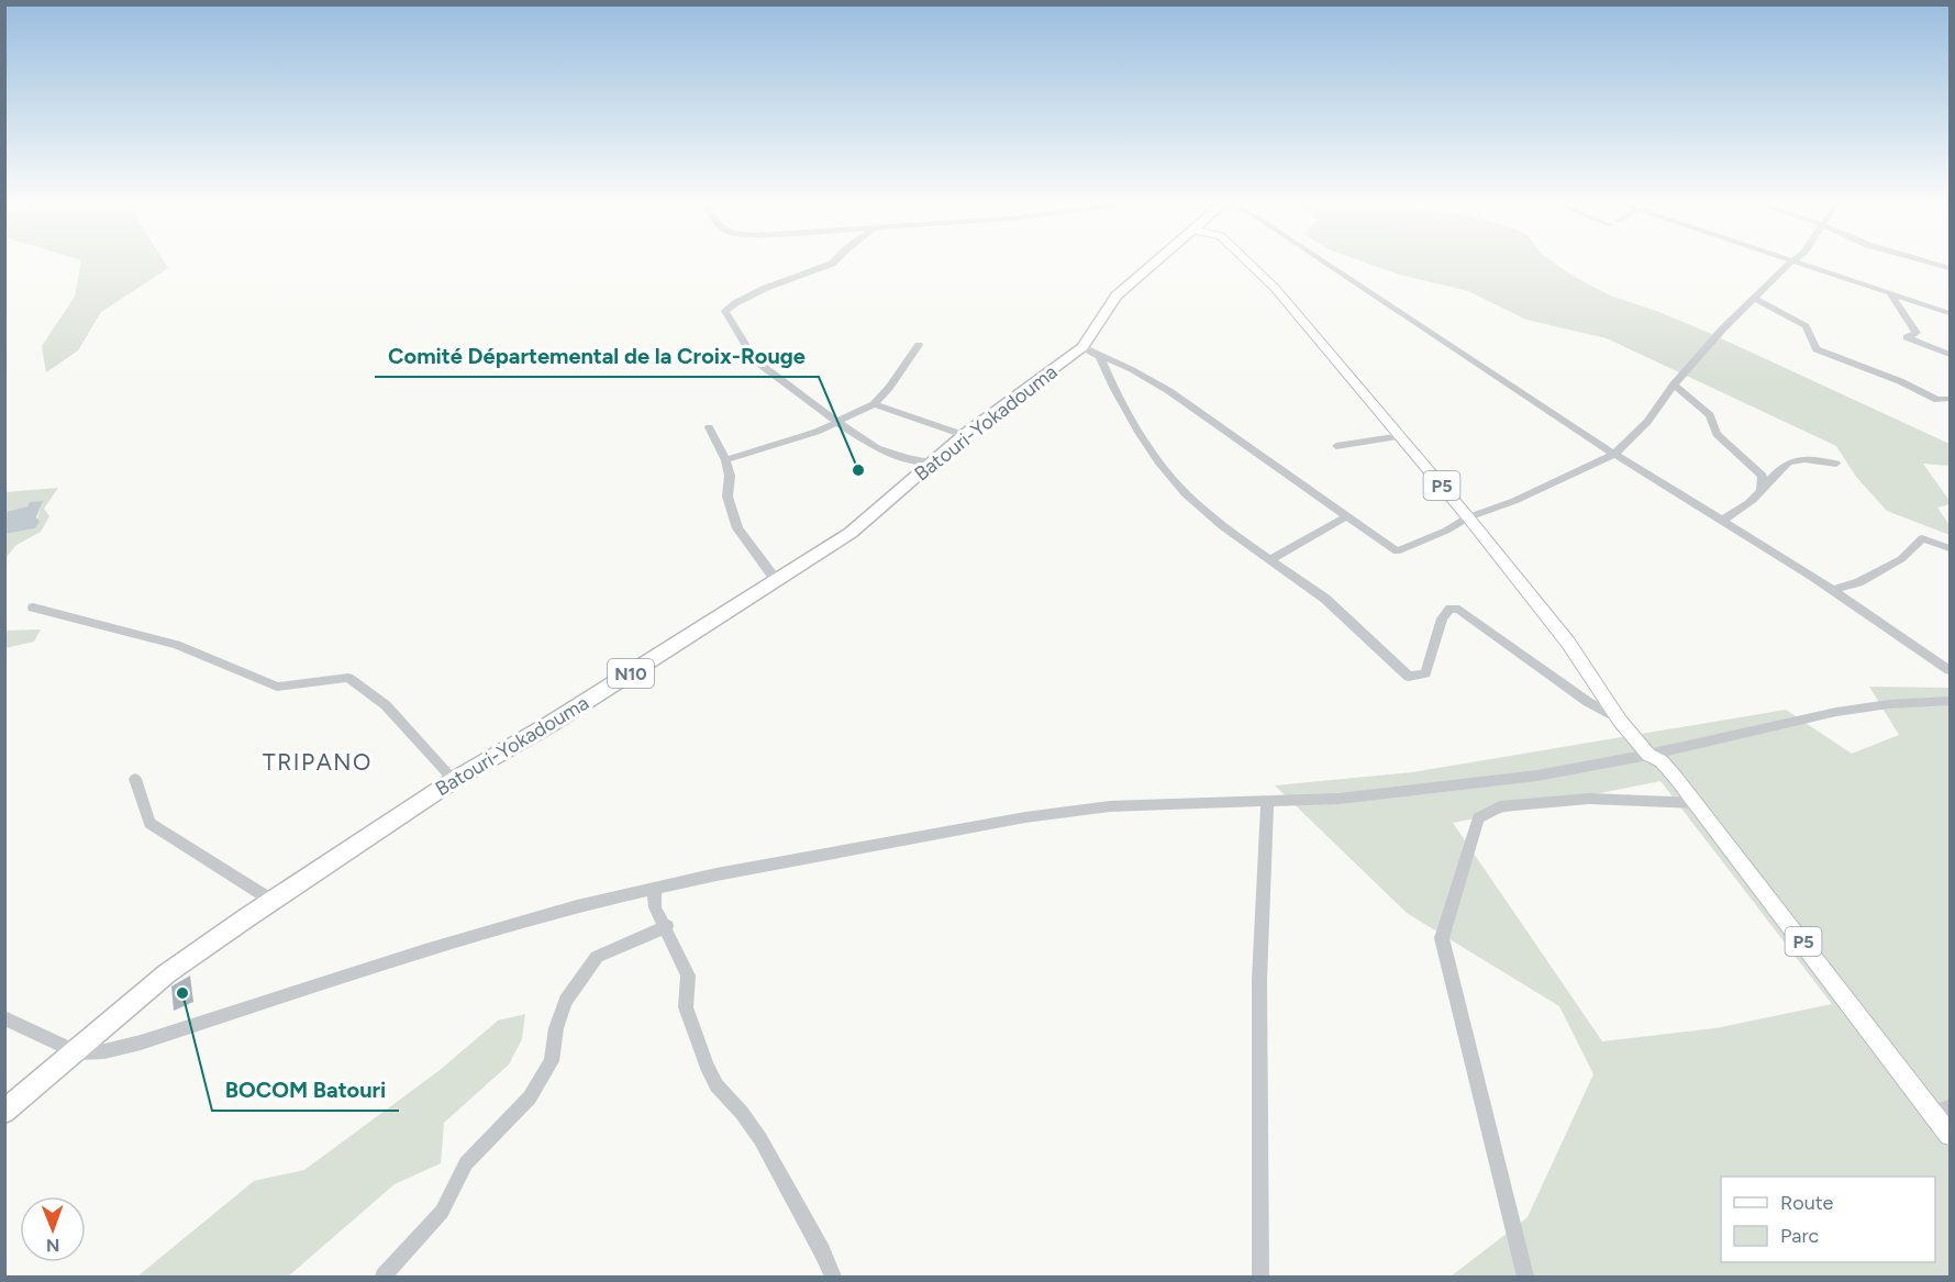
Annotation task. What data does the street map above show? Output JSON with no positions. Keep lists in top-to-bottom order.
{
  "streets": {
    "highway": ["Batouri-Yokadouma", "N10"],
    "main road": ["P5"]
  },
  "districts": ["TRIPANO"],
  "places": ["Comité Départemental de la Croix-Rouge", "BOCOM Batouri"],
  "legend": ["Route", "Parc"],
  "north": "bottom"
}
